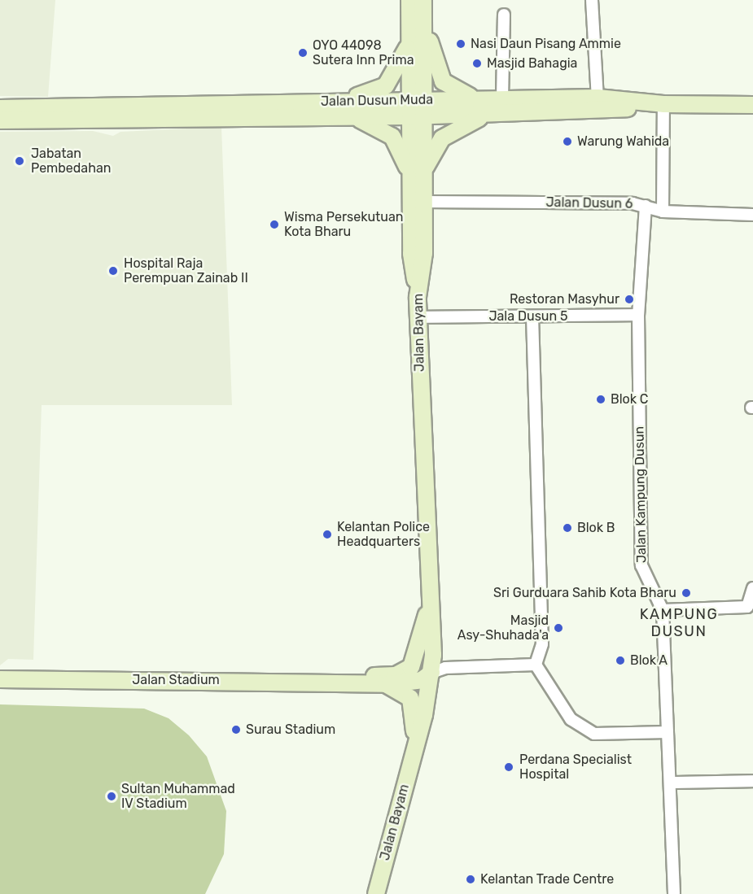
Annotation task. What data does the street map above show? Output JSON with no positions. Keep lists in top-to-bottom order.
{
  "streets": {
    "main road": ["Jalan Dusun Muda", "Jalan Bayam", "Jalan Stadium"],
    "street": ["Jalan Dusun 6", "Jala Dusun 5", "Jalan Kampung Dusun"]
  },
  "crossings": [
    ["Jalan Dusun 6", "Jalan Bayam"],
    ["Jalan Dusun 6", "Jalan Kampung Dusun"],
    ["Jala Dusun 5", "Jalan Bayam"],
    ["Jala Dusun 5", "Jalan Kampung Dusun"],
    ["Jalan Bayam", "Jalan Stadium"]
  ],
  "districts": ["KAMPUNG DUSUN"],
  "places": [
    "Nasi Daun Pisang Ammie",
    "OYO 44098 Sutera Inn Prima",
    "Masjid Bahagia",
    "Warung Wahida",
    "Jabatan Pembedahan",
    "Wisma Persekutuan Kota Bharu",
    "Hospital Raja Perempuan Zainab II",
    "Restoran Masyhur",
    "Blok C",
    "Blok B",
    "Kelantan Police Headquarters",
    "Sri Gurduara Sahib Kota Bharu",
    "Masjid Asy-Shuhada'a",
    "Blok A",
    "Surau Stadium",
    "Perdana Specialist Hospital",
    "Sultan Muhammad IV Stadium",
    "Kelantan Trade Centre"
  ]
}
